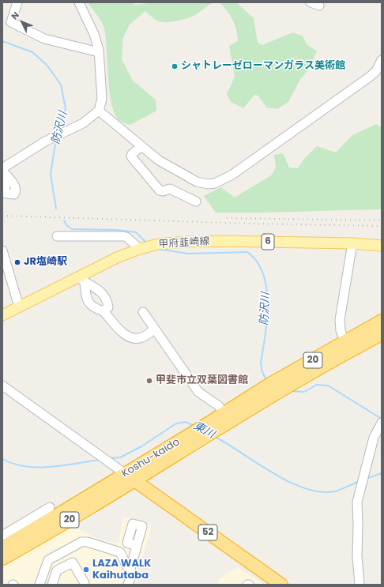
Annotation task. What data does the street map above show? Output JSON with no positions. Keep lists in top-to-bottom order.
{
  "streets": {
    "highway": ["20", "Koshu-kaido", "52"],
    "main road": ["6", "甲府韮崎線"]
  },
  "crossings": [
    ["Koshu-kaido", "52"]
  ],
  "water": ["防沢川", "東川"],
  "places": [
    "シャトレーゼローマンガラス美術館",
    "JR塩崎駅",
    "甲斐市立双葉図書館",
    "LAZA WALK Kaihutaba"
  ],
  "north": "top left"
}
